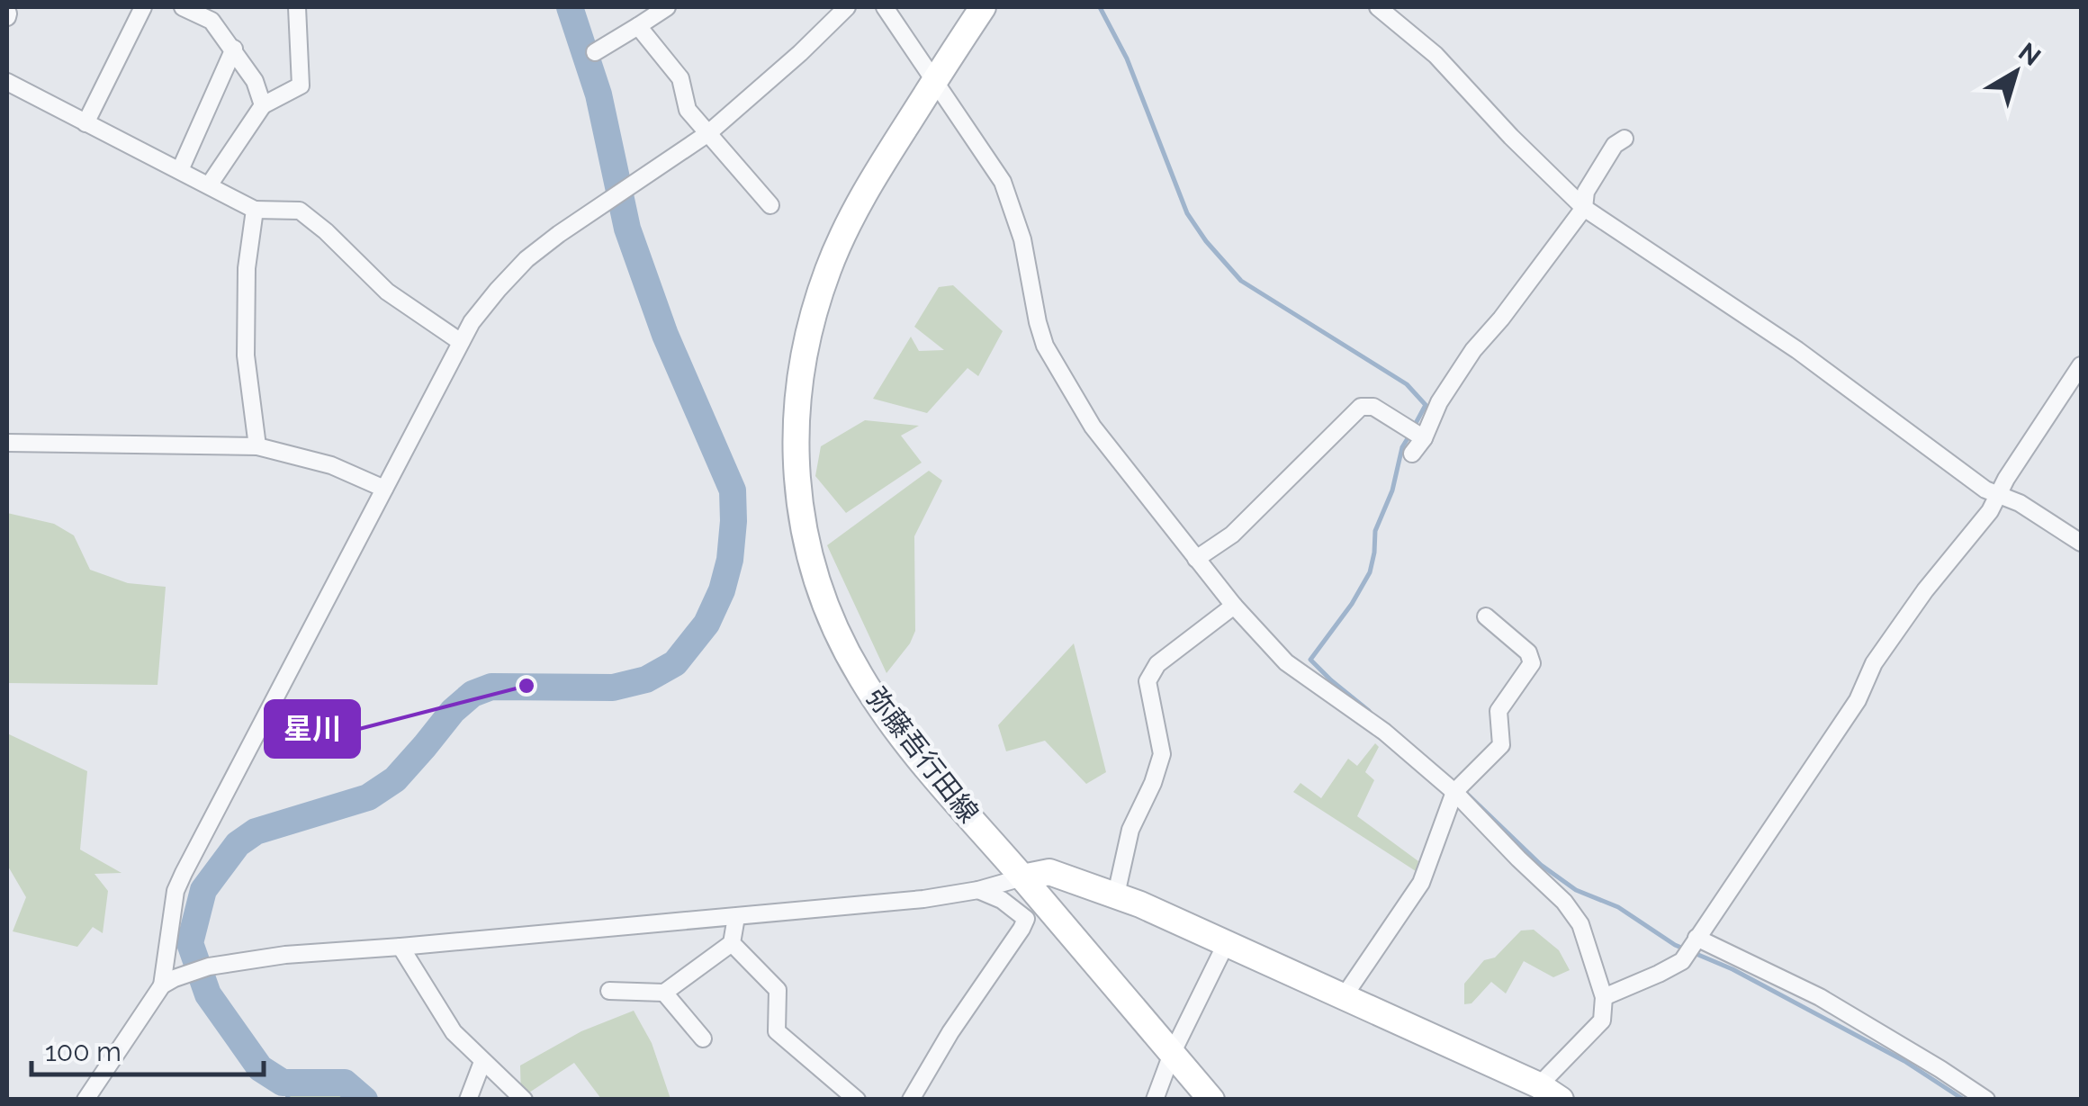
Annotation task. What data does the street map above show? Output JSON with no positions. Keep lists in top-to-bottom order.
{
  "streets": {
    "main road": ["弥藤吾行田線"]
  },
  "places": ["星川"],
  "scale_bar": "100 m",
  "north": "top right"
}
